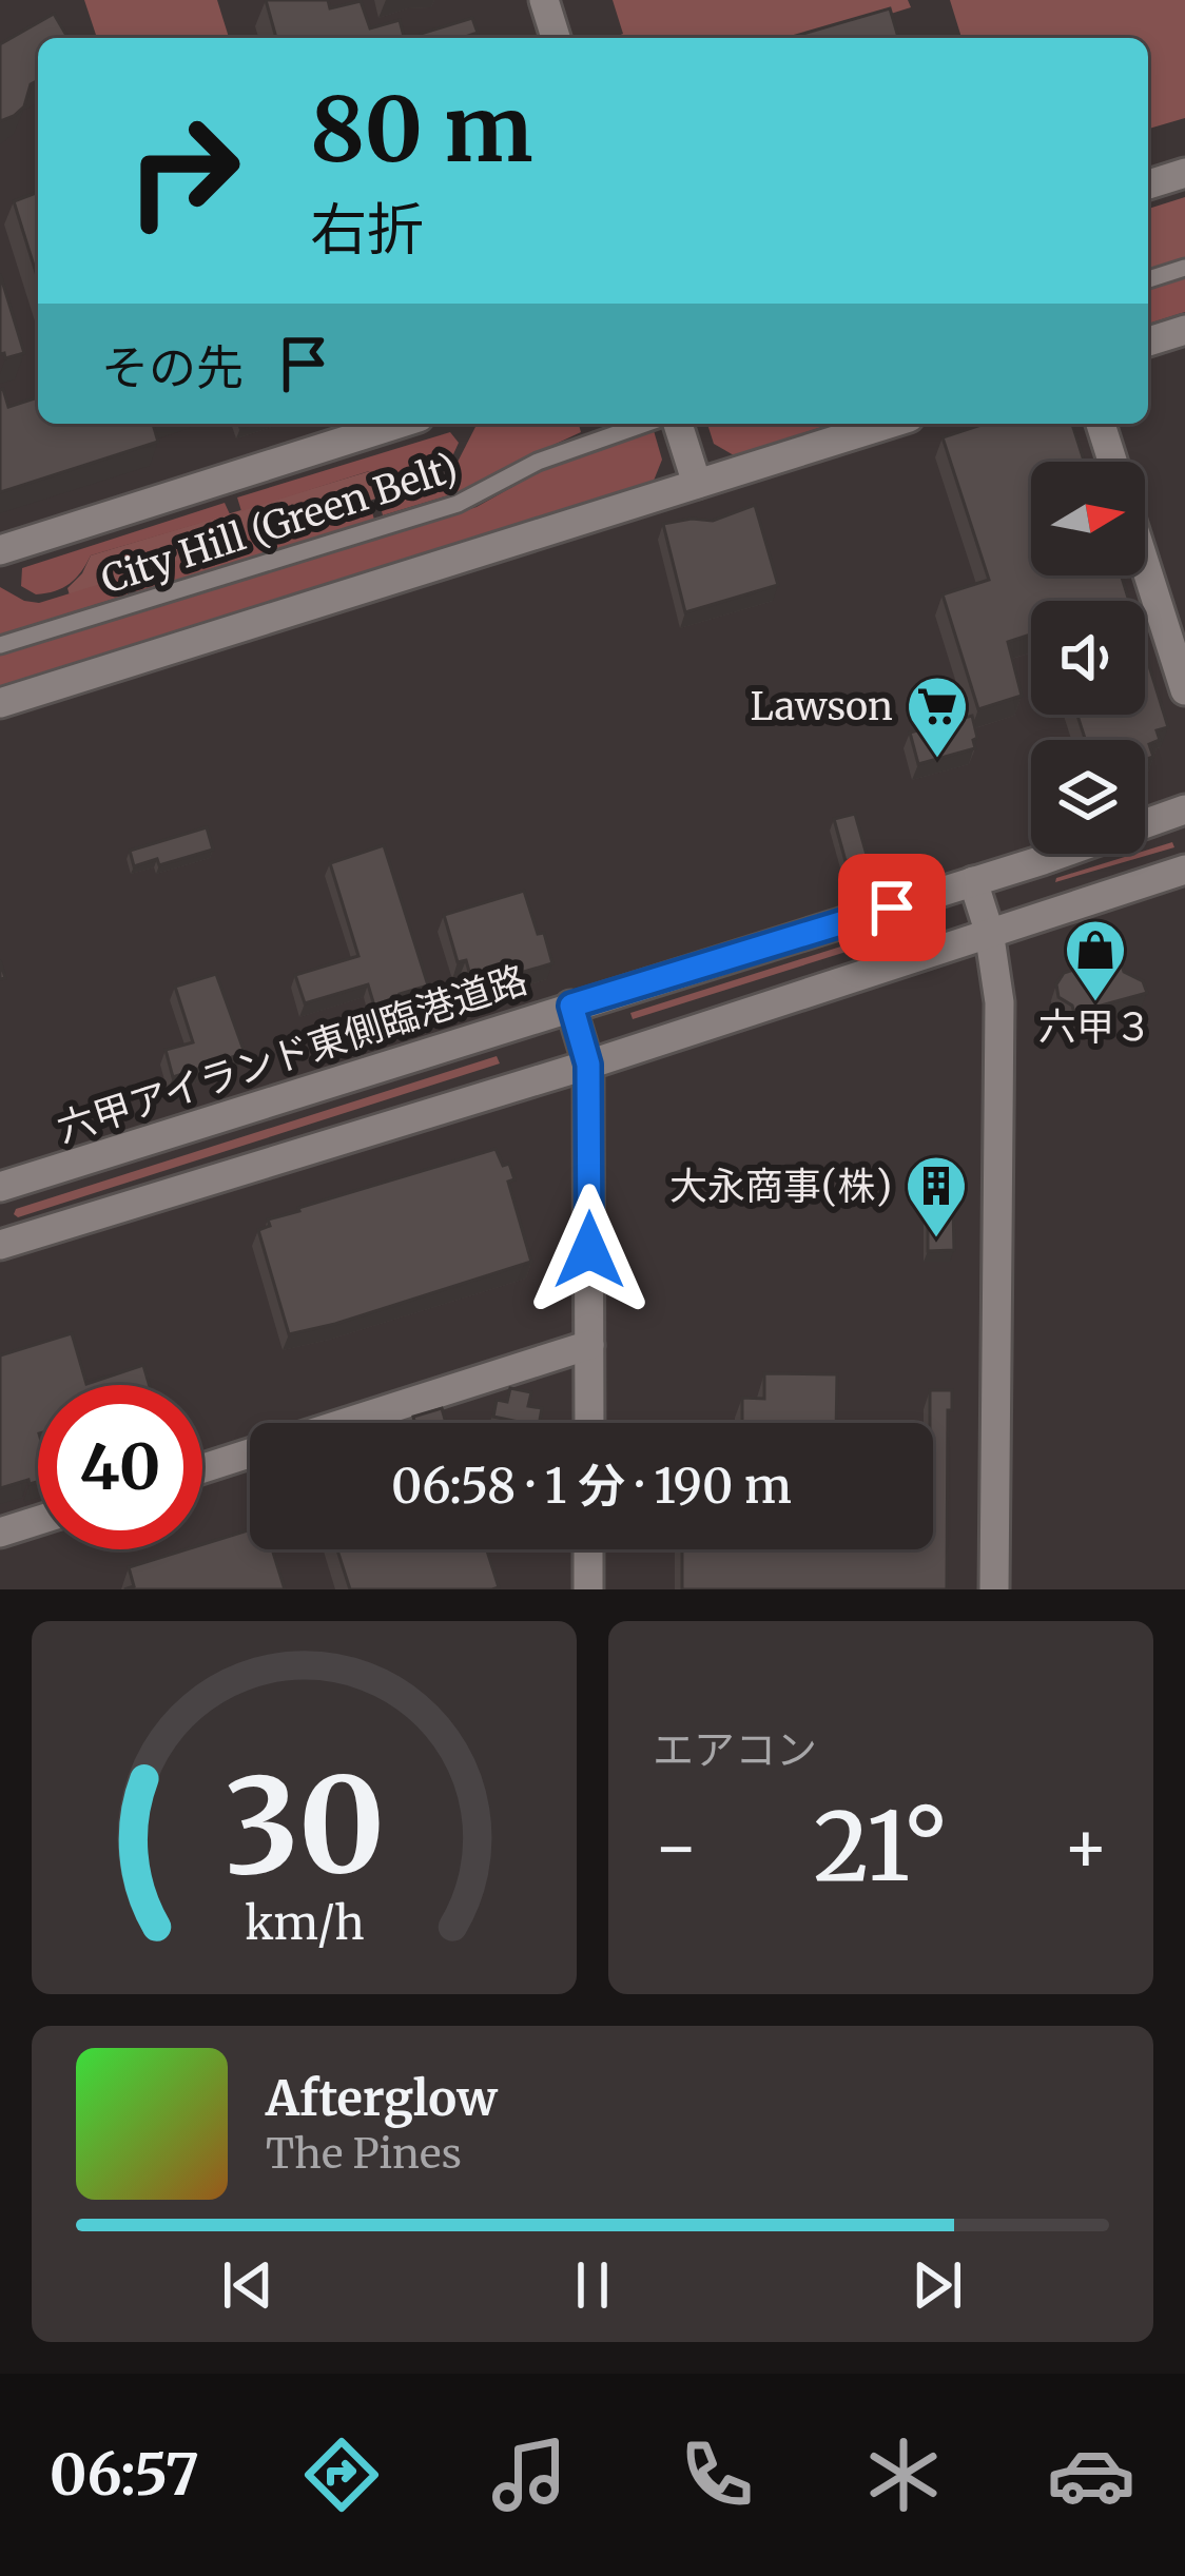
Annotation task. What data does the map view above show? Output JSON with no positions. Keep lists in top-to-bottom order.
{
  "streets": {
    "street": ["City Hill (Green Belt)", "六甲アイランド東側臨港道路"]
  },
  "places": {
    "supermarket": ["Lawson"],
    "shop": ["六甲３"],
    "building": ["大永商事(株)"]
  },
  "north": "right",
  "page": {
    "turn": ["80 m", "右折"],
    "then": "その先",
    "limit": "40",
    "trip": "06:58 · 1 分 · 190 m",
    "tile": "エアコン",
    "heat": ["−", "21°", "+"],
    "song": ["Afterglow", "The Pines"],
    "tabs": "06:57",
    "gauge": ["30", "km/h"]
  }
}
